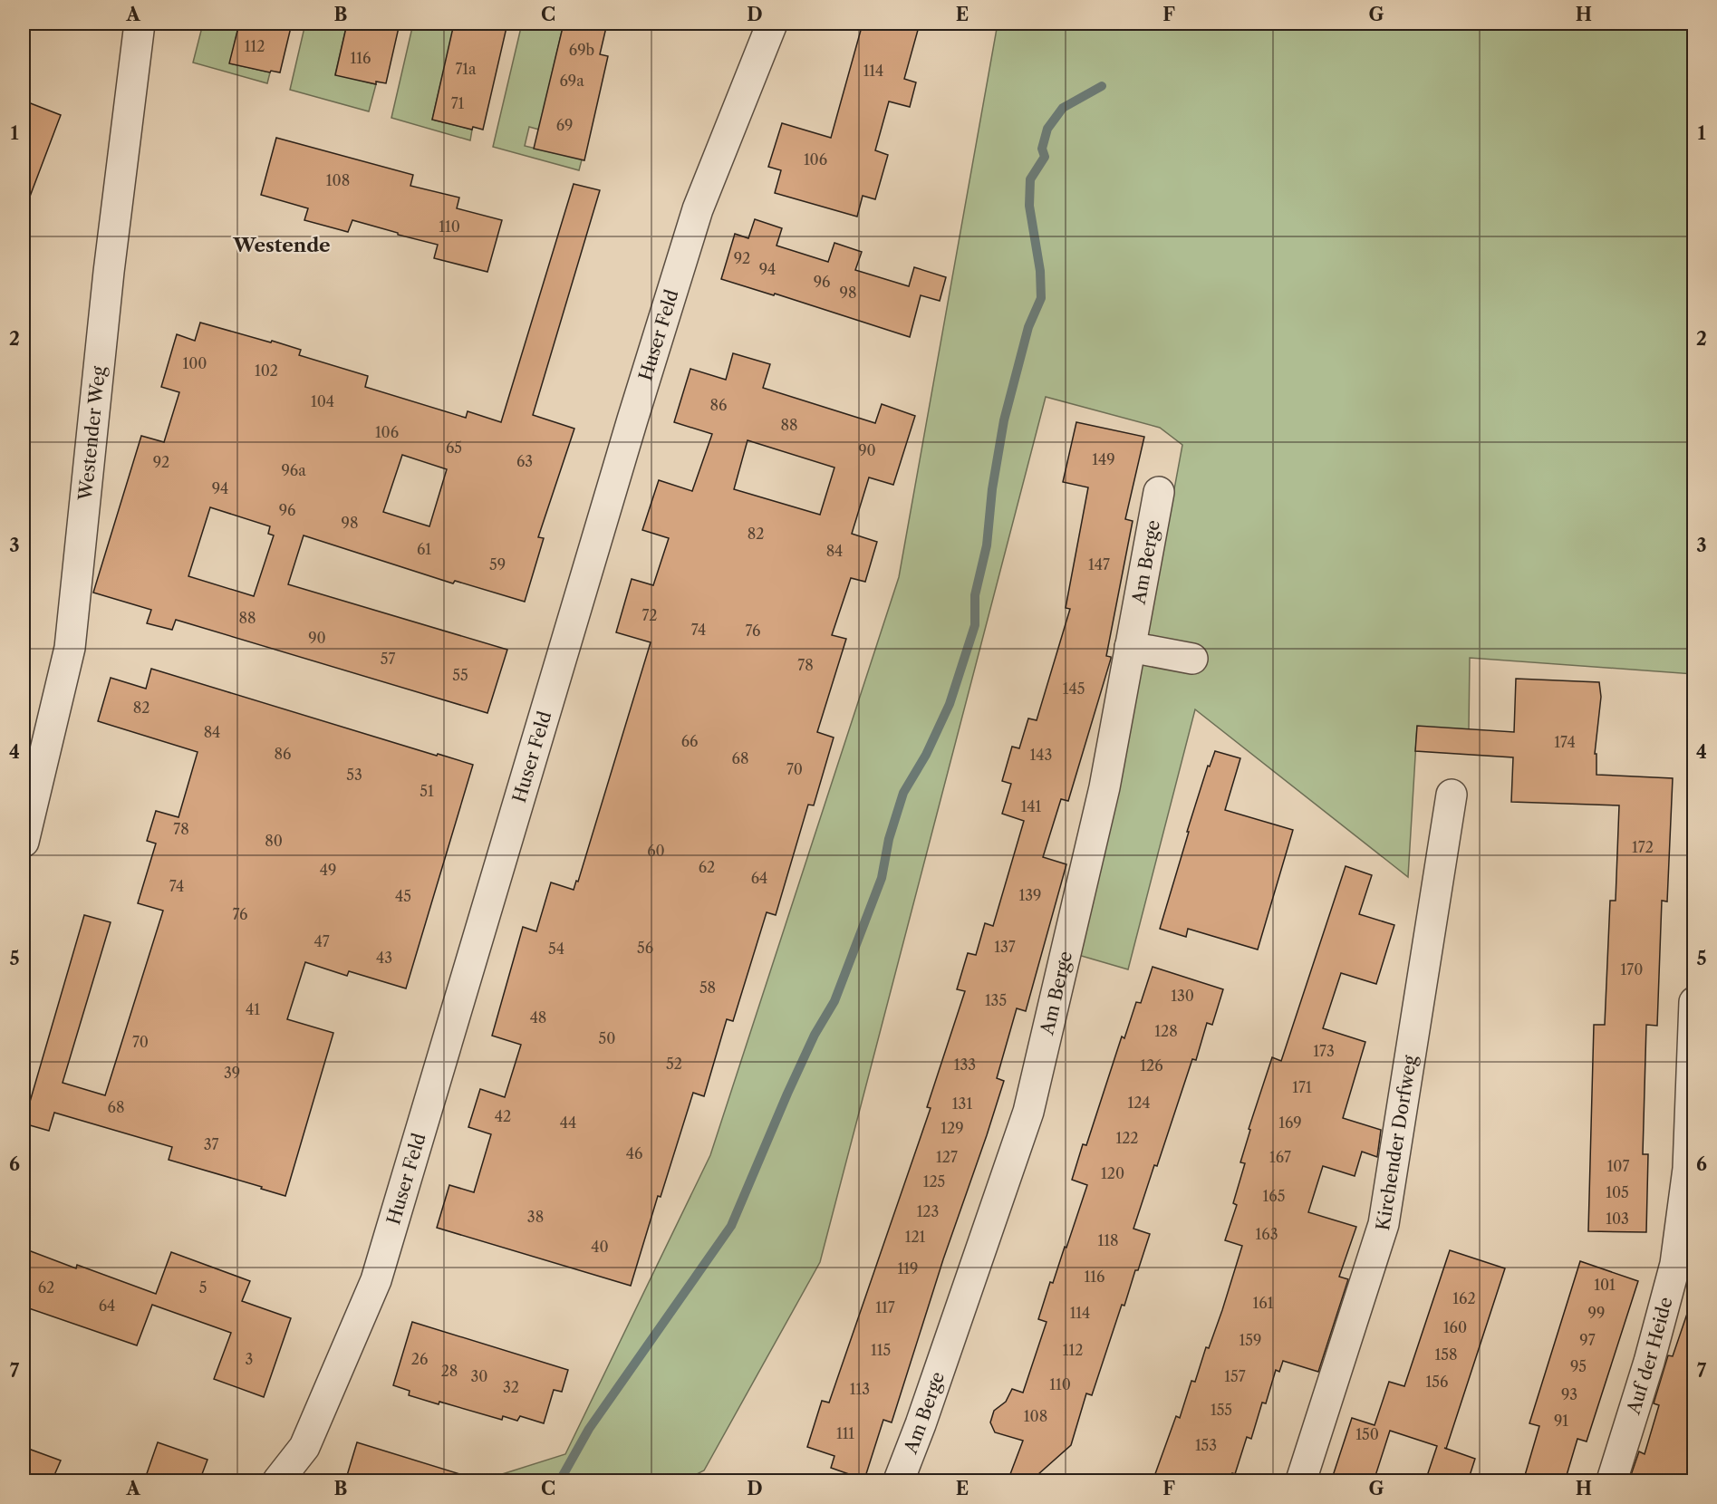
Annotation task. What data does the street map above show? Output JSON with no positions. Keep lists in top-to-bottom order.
{
  "streets": {
    "street": [
      "Huser Feld",
      "Westender Weg",
      "Am Berge",
      "Kirchender Dorfweg",
      "Auf der Heide"
    ]
  },
  "districts": ["Westende"],
  "house_numbers": [
    "112",
    "69b",
    "116",
    "71a",
    "114",
    "69a",
    "71",
    "69",
    "106",
    "108",
    "110",
    "92",
    "94",
    "96",
    "98",
    "100",
    "102",
    "104",
    "86",
    "88",
    "106",
    "65",
    "90",
    "149",
    "63",
    "92",
    "96a",
    "94",
    "96",
    "98",
    "82",
    "61",
    "84",
    "59",
    "147",
    "72",
    "88",
    "74",
    "76",
    "90",
    "57",
    "78",
    "55",
    "145",
    "82",
    "84",
    "66",
    "174",
    "86",
    "143",
    "68",
    "70",
    "53",
    "51",
    "141",
    "78",
    "80",
    "172",
    "60",
    "62",
    "49",
    "64",
    "74",
    "139",
    "45",
    "76",
    "47",
    "137",
    "56",
    "54",
    "43",
    "170",
    "58",
    "130",
    "135",
    "41",
    "48",
    "128",
    "50",
    "70",
    "173",
    "52",
    "133",
    "126",
    "39",
    "171",
    "124",
    "131",
    "68",
    "42",
    "44",
    "169",
    "129",
    "122",
    "37",
    "46",
    "127",
    "167",
    "107",
    "120",
    "125",
    "105",
    "165",
    "123",
    "38",
    "103",
    "163",
    "121",
    "118",
    "40",
    "119",
    "116",
    "101",
    "62",
    "5",
    "162",
    "161",
    "64",
    "117",
    "114",
    "99",
    "160",
    "159",
    "97",
    "115",
    "112",
    "158",
    "3",
    "26",
    "95",
    "28",
    "30",
    "157",
    "156",
    "110",
    "32",
    "113",
    "93",
    "155",
    "108",
    "91",
    "111",
    "150",
    "153"
  ],
  "grid": {
    "columns": [
      "A",
      "B",
      "C",
      "D",
      "E",
      "F",
      "G",
      "H"
    ],
    "rows": [
      "1",
      "2",
      "3",
      "4",
      "5",
      "6",
      "7"
    ]
  }
}
